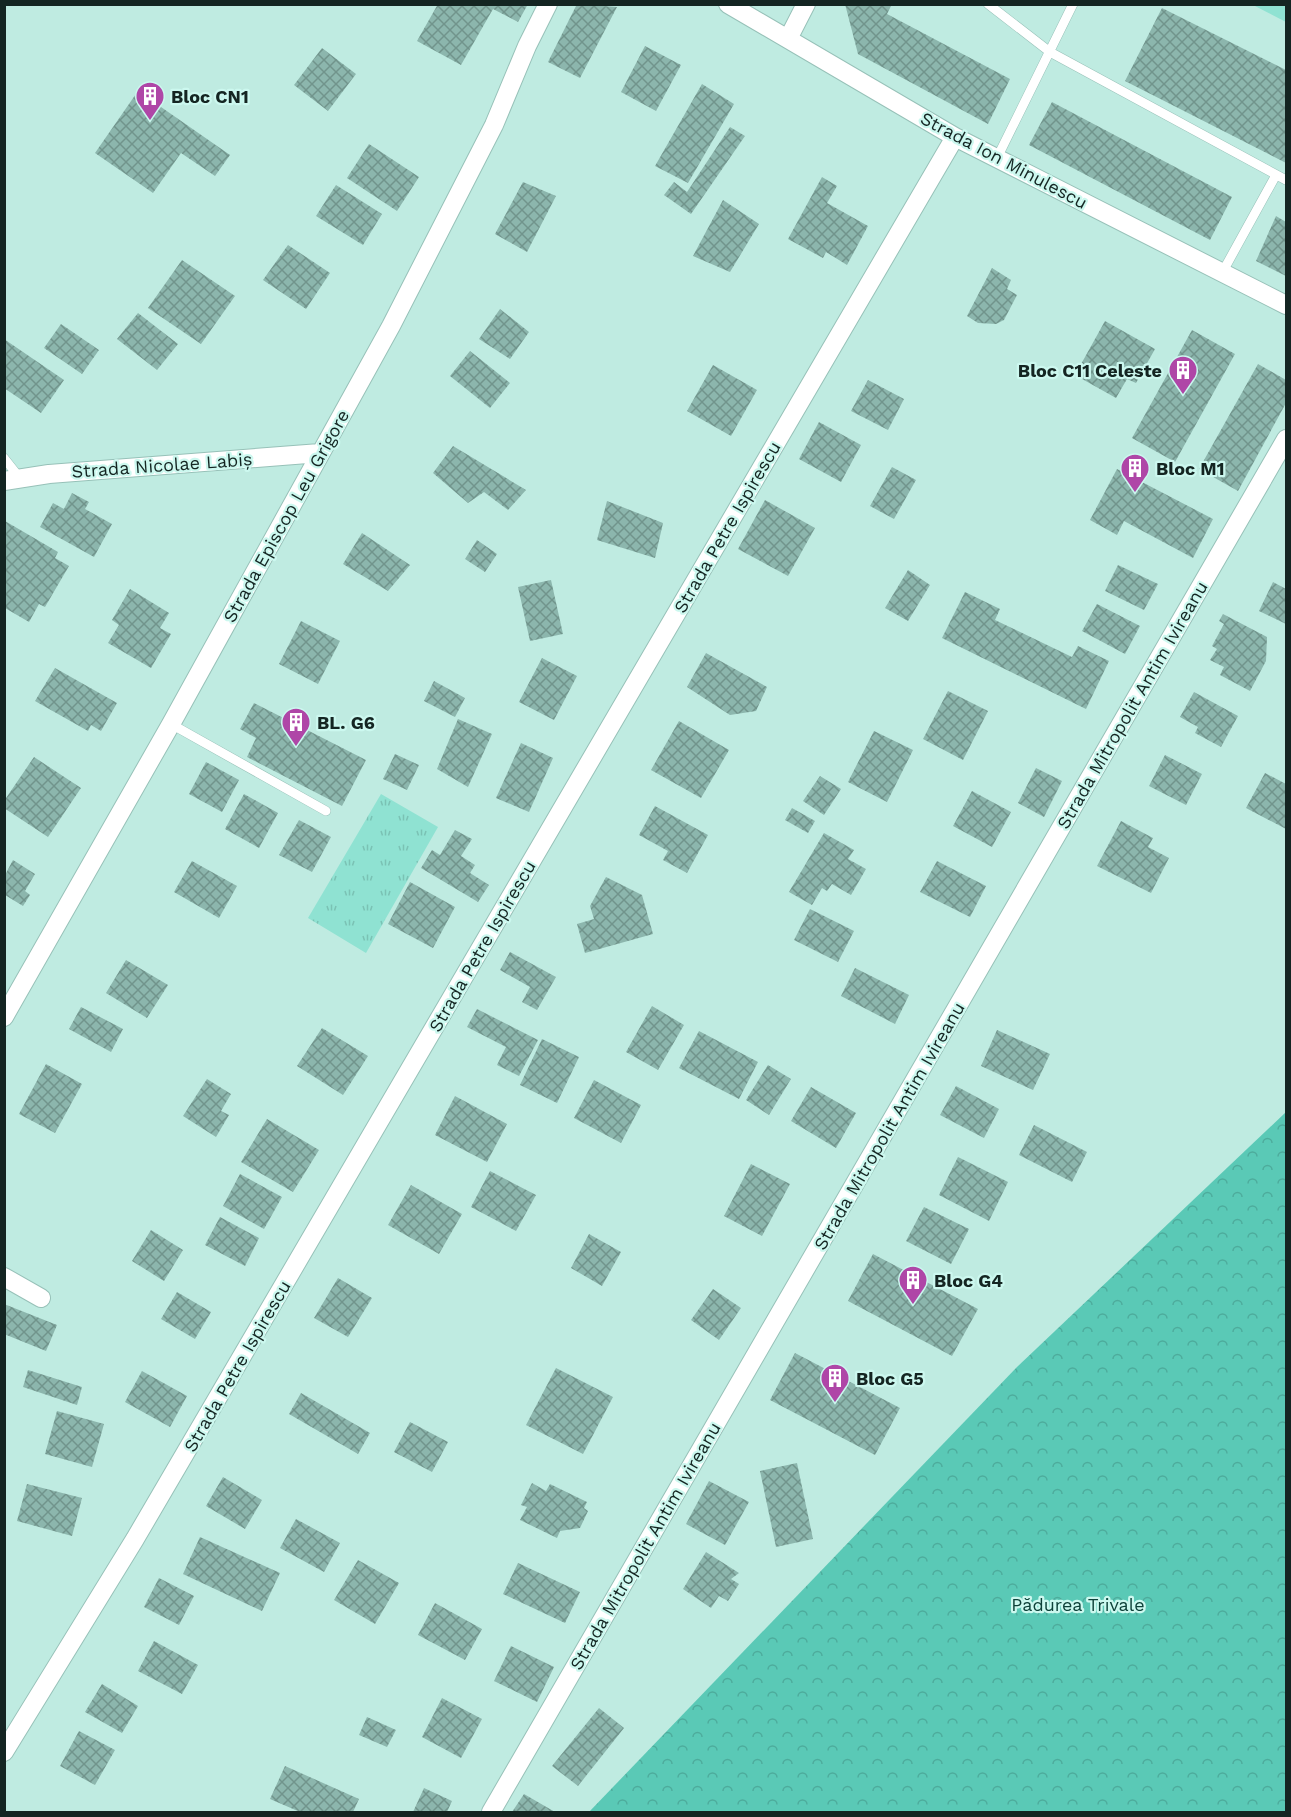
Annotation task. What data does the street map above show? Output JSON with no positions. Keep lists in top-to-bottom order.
{
  "streets": {
    "street": [
      "Strada Ion Minulescu",
      "Strada Nicolae Labiș",
      "Strada Episcop Leu Grigore",
      "Strada Petre Ispirescu",
      "Strada Mitropolit Antim Ivireanu"
    ]
  },
  "crossings": [
    ["Strada Ion Minulescu", "Strada Petre Ispirescu"],
    ["Strada Nicolae Labiș", "Strada Episcop Leu Grigore"]
  ],
  "parks": ["Pădurea Trivale"],
  "places": {
    "building": [
      "Bloc CN1",
      "Bloc C11 Celeste",
      "Bloc M1",
      "BL. G6",
      "Bloc G4",
      "Bloc G5"
    ]
  }
}
